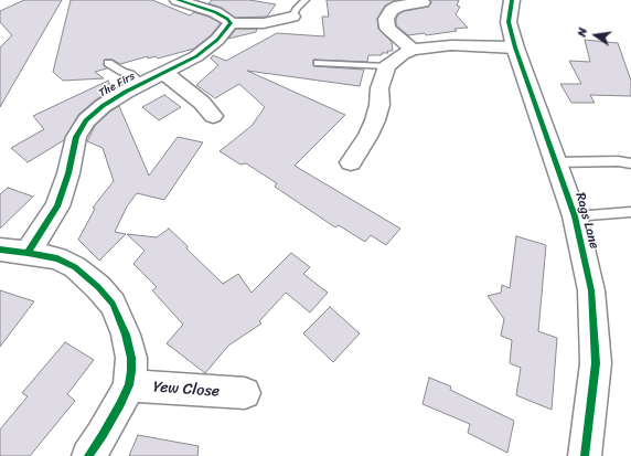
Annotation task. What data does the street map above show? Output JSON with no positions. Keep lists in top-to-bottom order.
{
  "streets": {
    "street": ["The Firs", "Rags Lane", "Yew Close"]
  },
  "north": "left"
}
